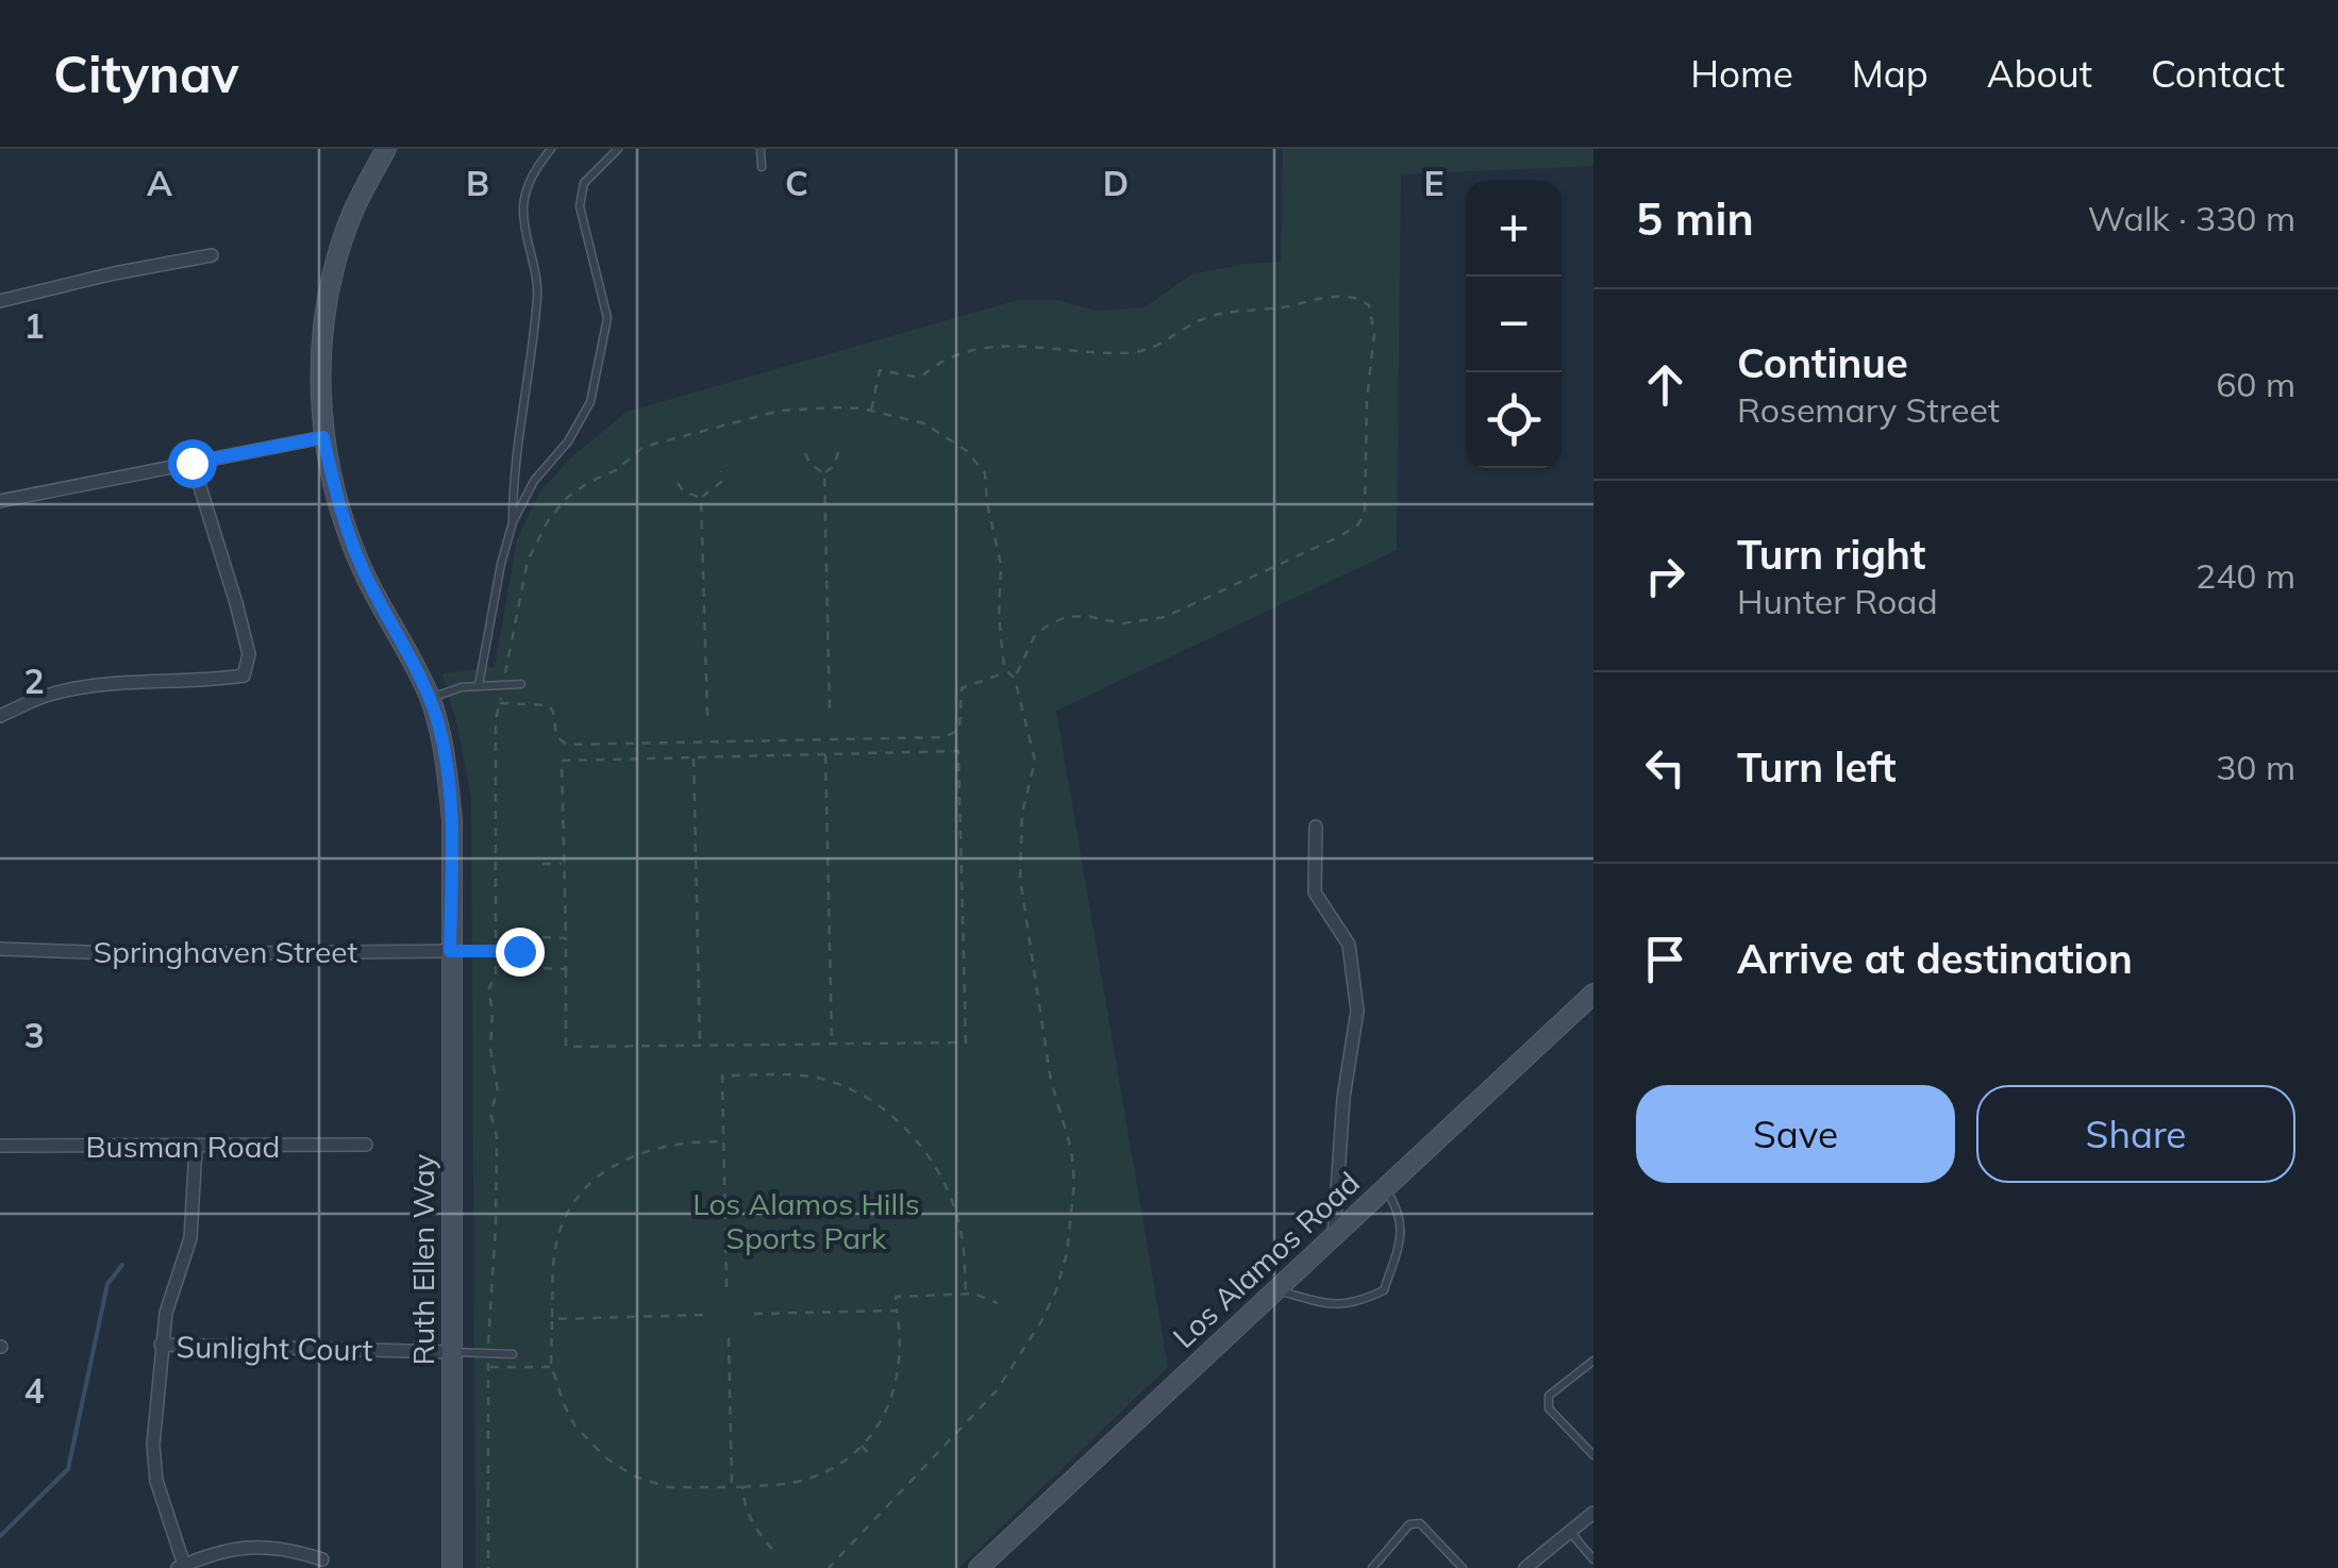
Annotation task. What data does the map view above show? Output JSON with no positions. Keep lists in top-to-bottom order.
{
  "streets": {
    "street": [
      "Springhaven Street",
      "Busman Road",
      "Ruth Ellen Way",
      "Los Alamos Road",
      "Sunlight Court"
    ]
  },
  "crossings": [
    ["Springhaven Street", "Ruth Ellen Way"],
    ["Ruth Ellen Way", "Sunlight Court"]
  ],
  "parks": ["Los Alamos Hills Sports Park"],
  "page": {
    "header": "Citynav",
    "nav": [
      "Home",
      "Map",
      "About",
      "Contact"
    ],
    "heading": ["5 min", "Walk · 330 m"],
    "map_buttons": ["+", "−"],
    "list": [
      ["Continue", "Rosemary Street", "60 m"],
      ["Turn right", "Hunter Road", "240 m"],
      ["Turn left", "30 m"],
      "Arrive at destination"
    ],
    "buttons": ["Save", "Share"]
  },
  "grid": {
    "columns": [
      "A",
      "B",
      "C",
      "D",
      "E"
    ],
    "rows": [
      "1",
      "2",
      "3",
      "4"
    ]
  }
}
